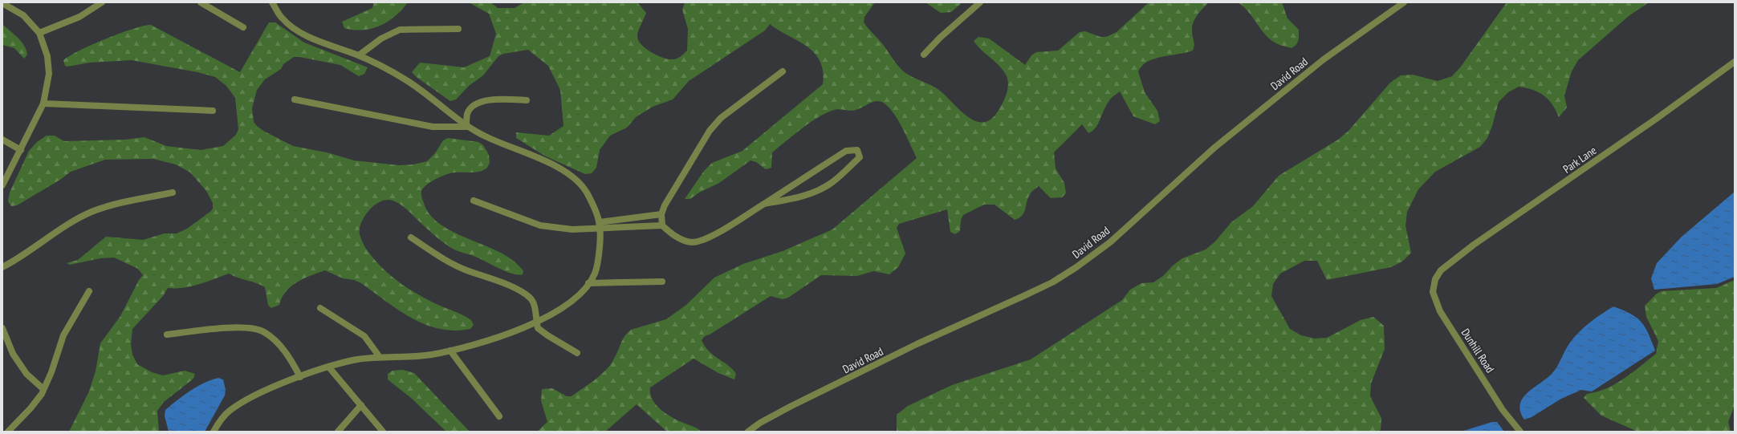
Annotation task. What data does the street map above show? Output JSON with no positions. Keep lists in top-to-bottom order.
{
  "streets": {
    "street": ["David Road", "Park Lane", "Dunhill Road"]
  },
  "crossings": [
    ["Park Lane", "Dunhill Road"]
  ]
}
